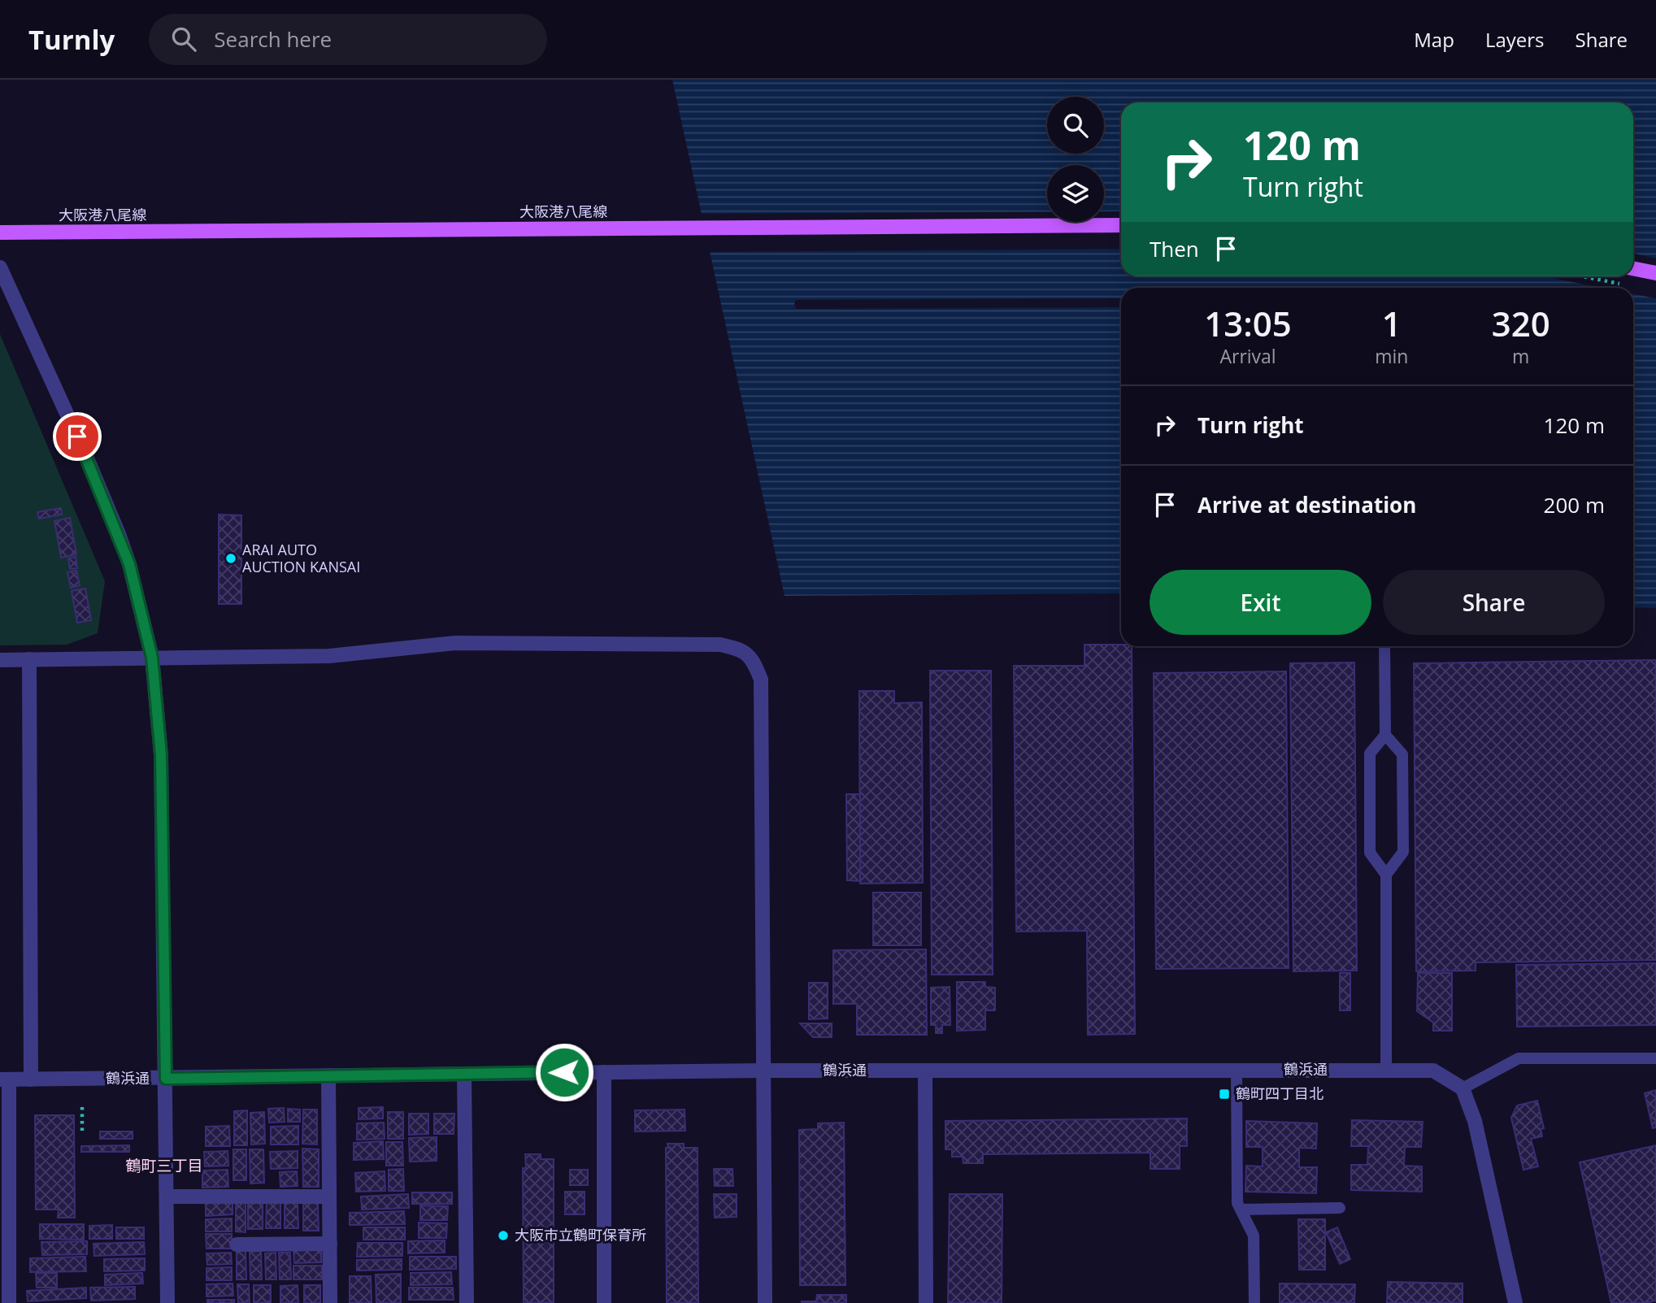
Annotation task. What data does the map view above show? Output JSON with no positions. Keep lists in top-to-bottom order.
{
  "streets": {
    "main road": ["大阪港八尾線"],
    "street": ["鶴浜通"]
  },
  "districts": ["鶴町三丁目"],
  "places": {
    "other": ["ARAI AUTO AUCTION KANSAI", "大阪市立鶴町保育所"],
    "transit": ["鶴町四丁目北"]
  },
  "page": {
    "header": "Turnly",
    "search": "Search here",
    "nav": ["Map", "Layers", "Share"],
    "turn": ["120 m", "Turn right"],
    "then": "Then",
    "eta": [
      "13:05",
      "Arrival",
      "1",
      "min",
      "320",
      "m"
    ],
    "list": [
      {
        "name": "Turn right",
        "value": "120 m"
      },
      {
        "name": "Arrive at destination",
        "value": "200 m"
      }
    ],
    "buttons": ["Exit", "Share"]
  }
}
